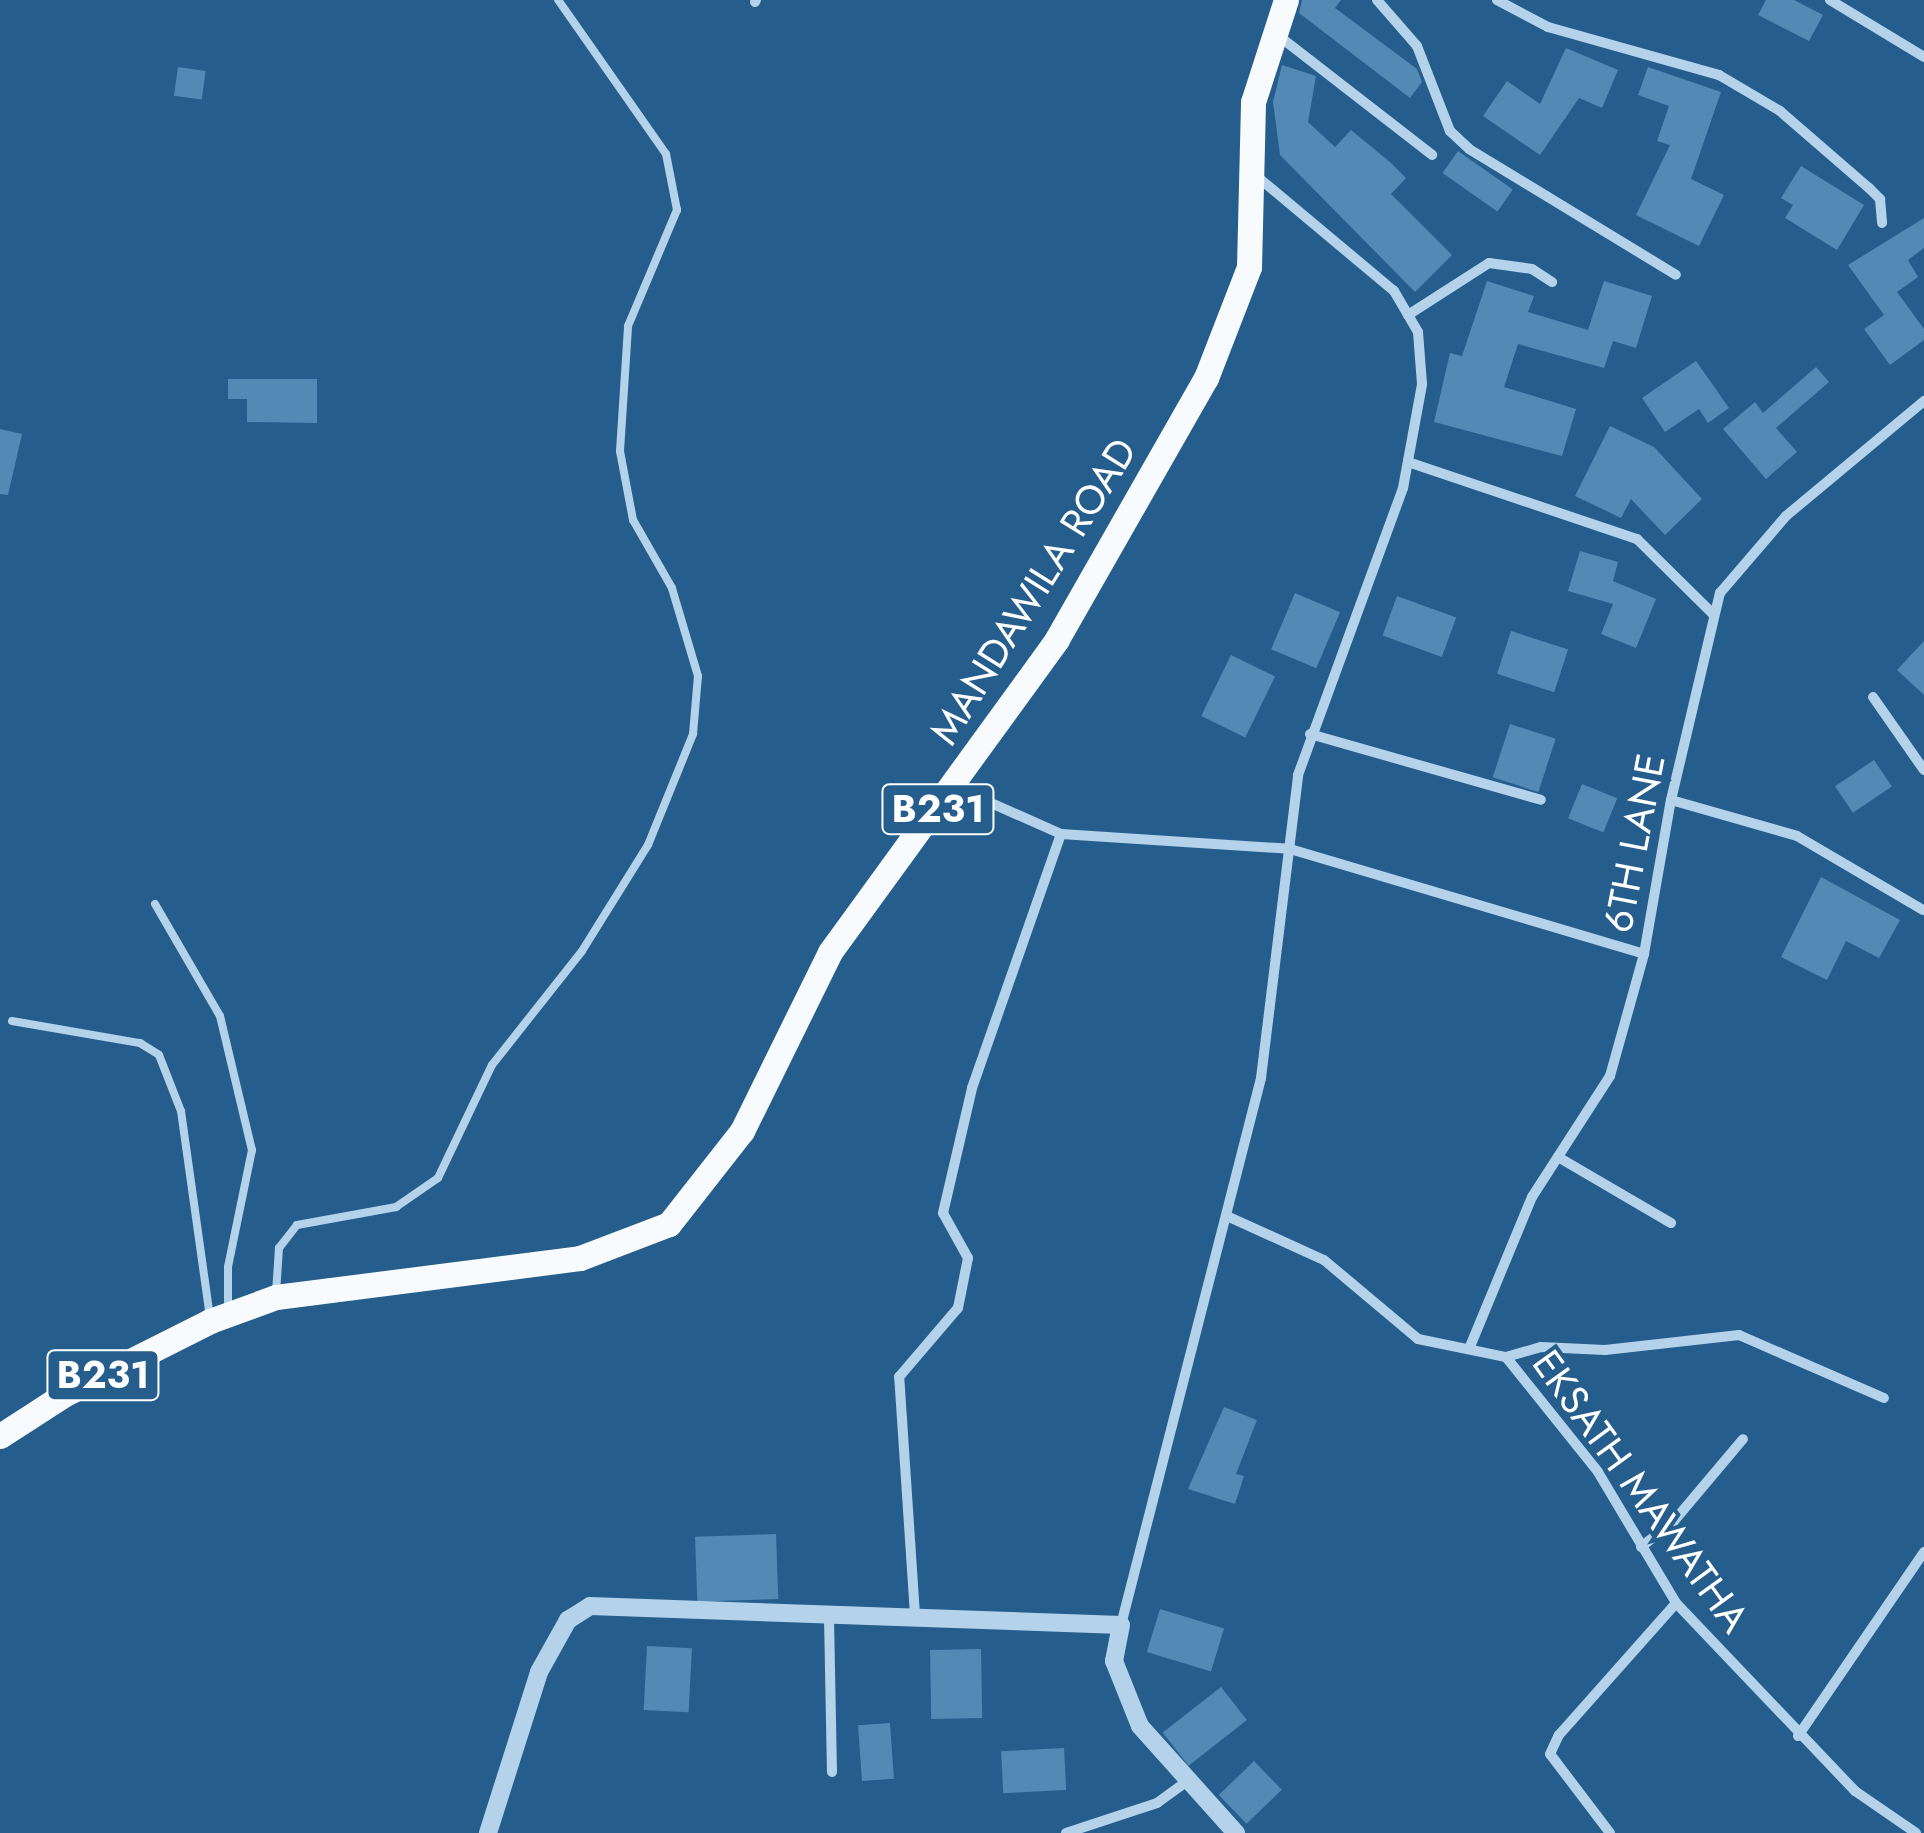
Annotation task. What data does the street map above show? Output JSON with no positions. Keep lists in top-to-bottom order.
{
  "streets": {
    "main road": ["MANDAWILA ROAD", "B231"],
    "street": ["6TH LANE", "EKSATH MAWATHA"]
  },
  "crossings": [
    ["6TH LANE", "EKSATH MAWATHA"]
  ]
}
